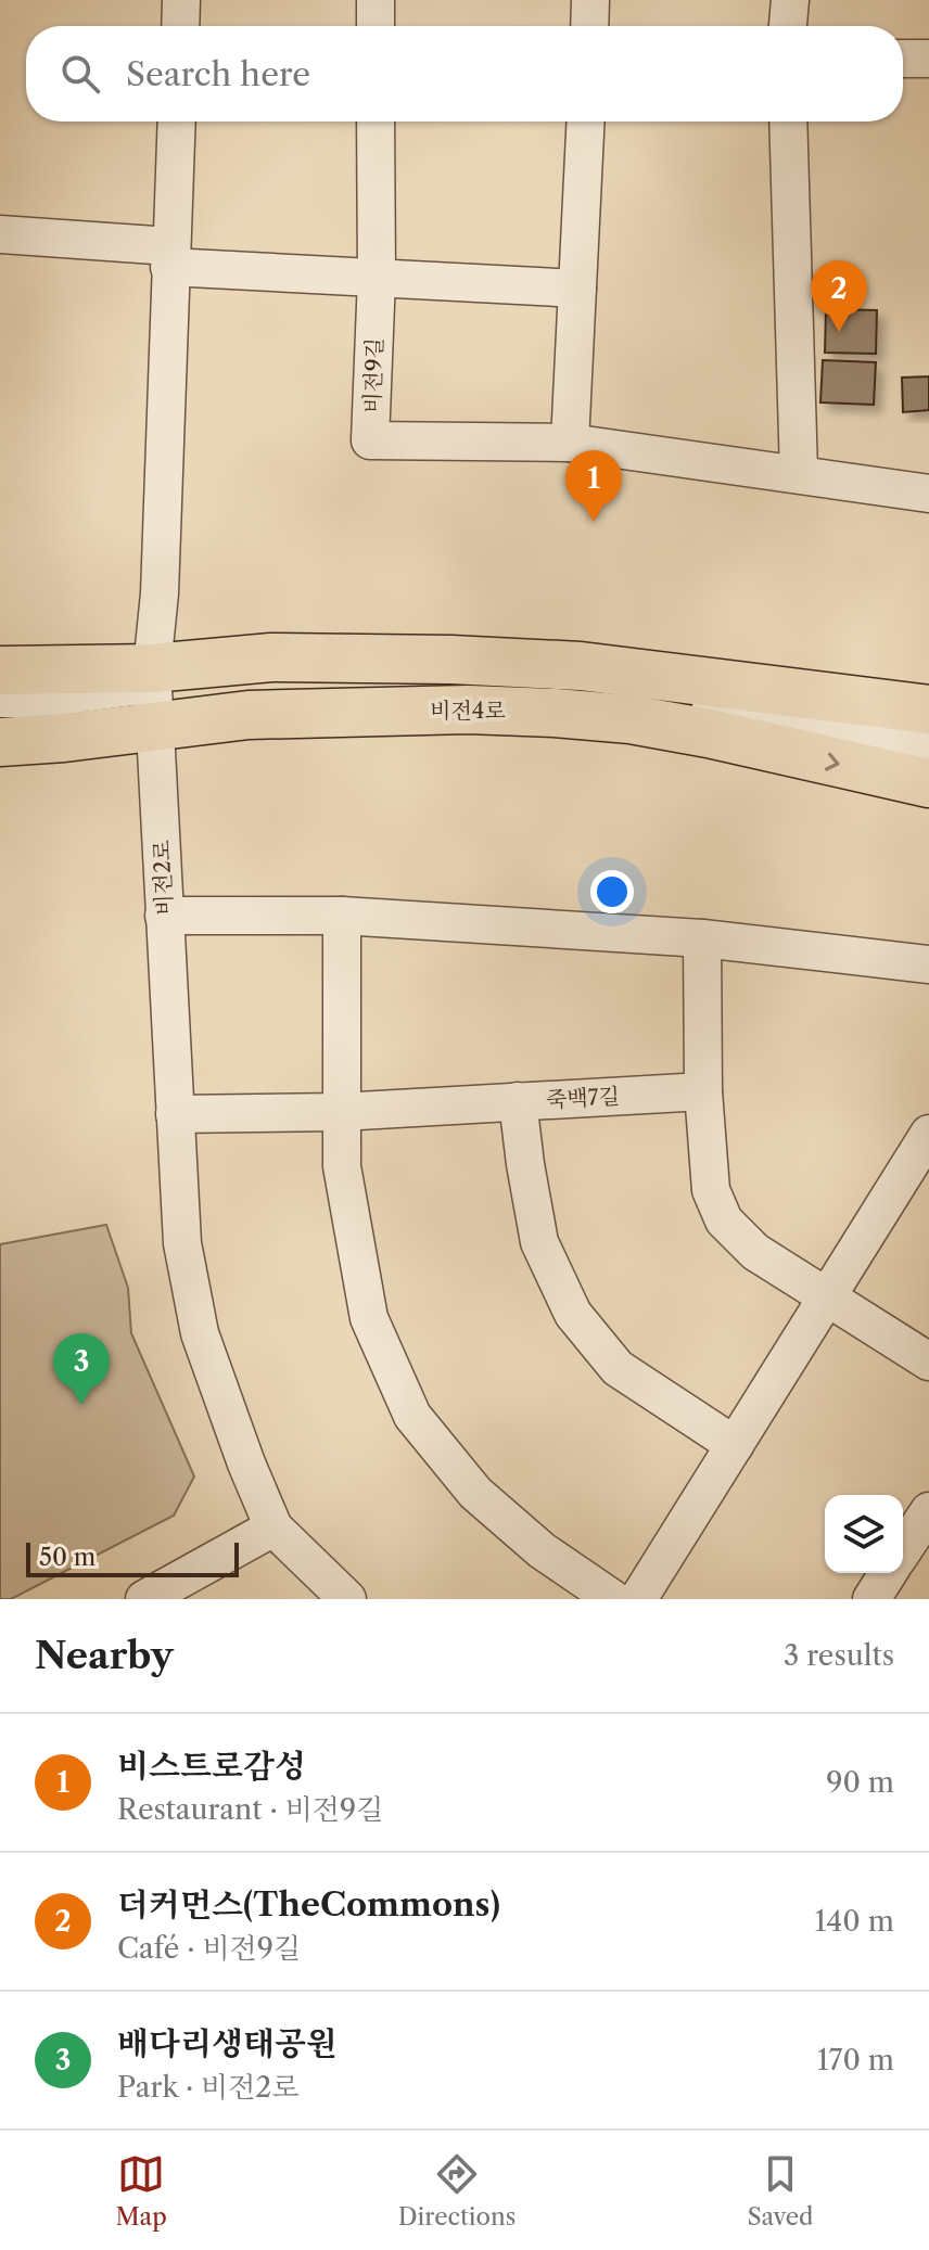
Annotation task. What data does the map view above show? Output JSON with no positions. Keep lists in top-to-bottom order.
{
  "streets": {
    "main road": ["비전4로"],
    "street": ["비전9길", "비전2로", "죽백7길"]
  },
  "crossings": [
    ["비전4로", "비전2로"]
  ],
  "scale_bar": "50 m",
  "page": {
    "search": "Search here",
    "pins": ["2", "1", "3"],
    "scale": "50 m",
    "heading": ["Nearby", "3 results"],
    "list": [
      {
        "mark": "1",
        "name": "비스트로감성",
        "note": "Restaurant · 비전9길",
        "value": "90 m"
      },
      {
        "mark": "2",
        "name": "더커먼스(TheCommons)",
        "note": "Café · 비전9길",
        "value": "140 m"
      },
      {
        "mark": "3",
        "name": "배다리생태공원",
        "note": "Park · 비전2로",
        "value": "170 m"
      }
    ],
    "nav": ["Map", "Directions", "Saved"]
  }
}
